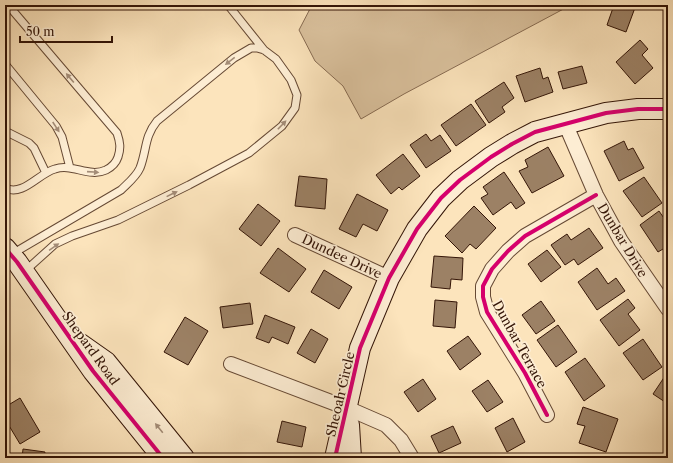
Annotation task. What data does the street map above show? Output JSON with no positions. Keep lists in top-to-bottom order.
{
  "streets": {
    "street": [
      "Dunbar Drive",
      "Dundee Drive",
      "Dunbar Terrace",
      "Shepard Road",
      "Sheoah Circle"
    ]
  },
  "crossings": [
    ["Dunbar Drive", "Dunbar Terrace"],
    ["Dunbar Drive", "Sheoah Circle"],
    ["Dundee Drive", "Sheoah Circle"]
  ],
  "scale_bar": "50 m"
}
